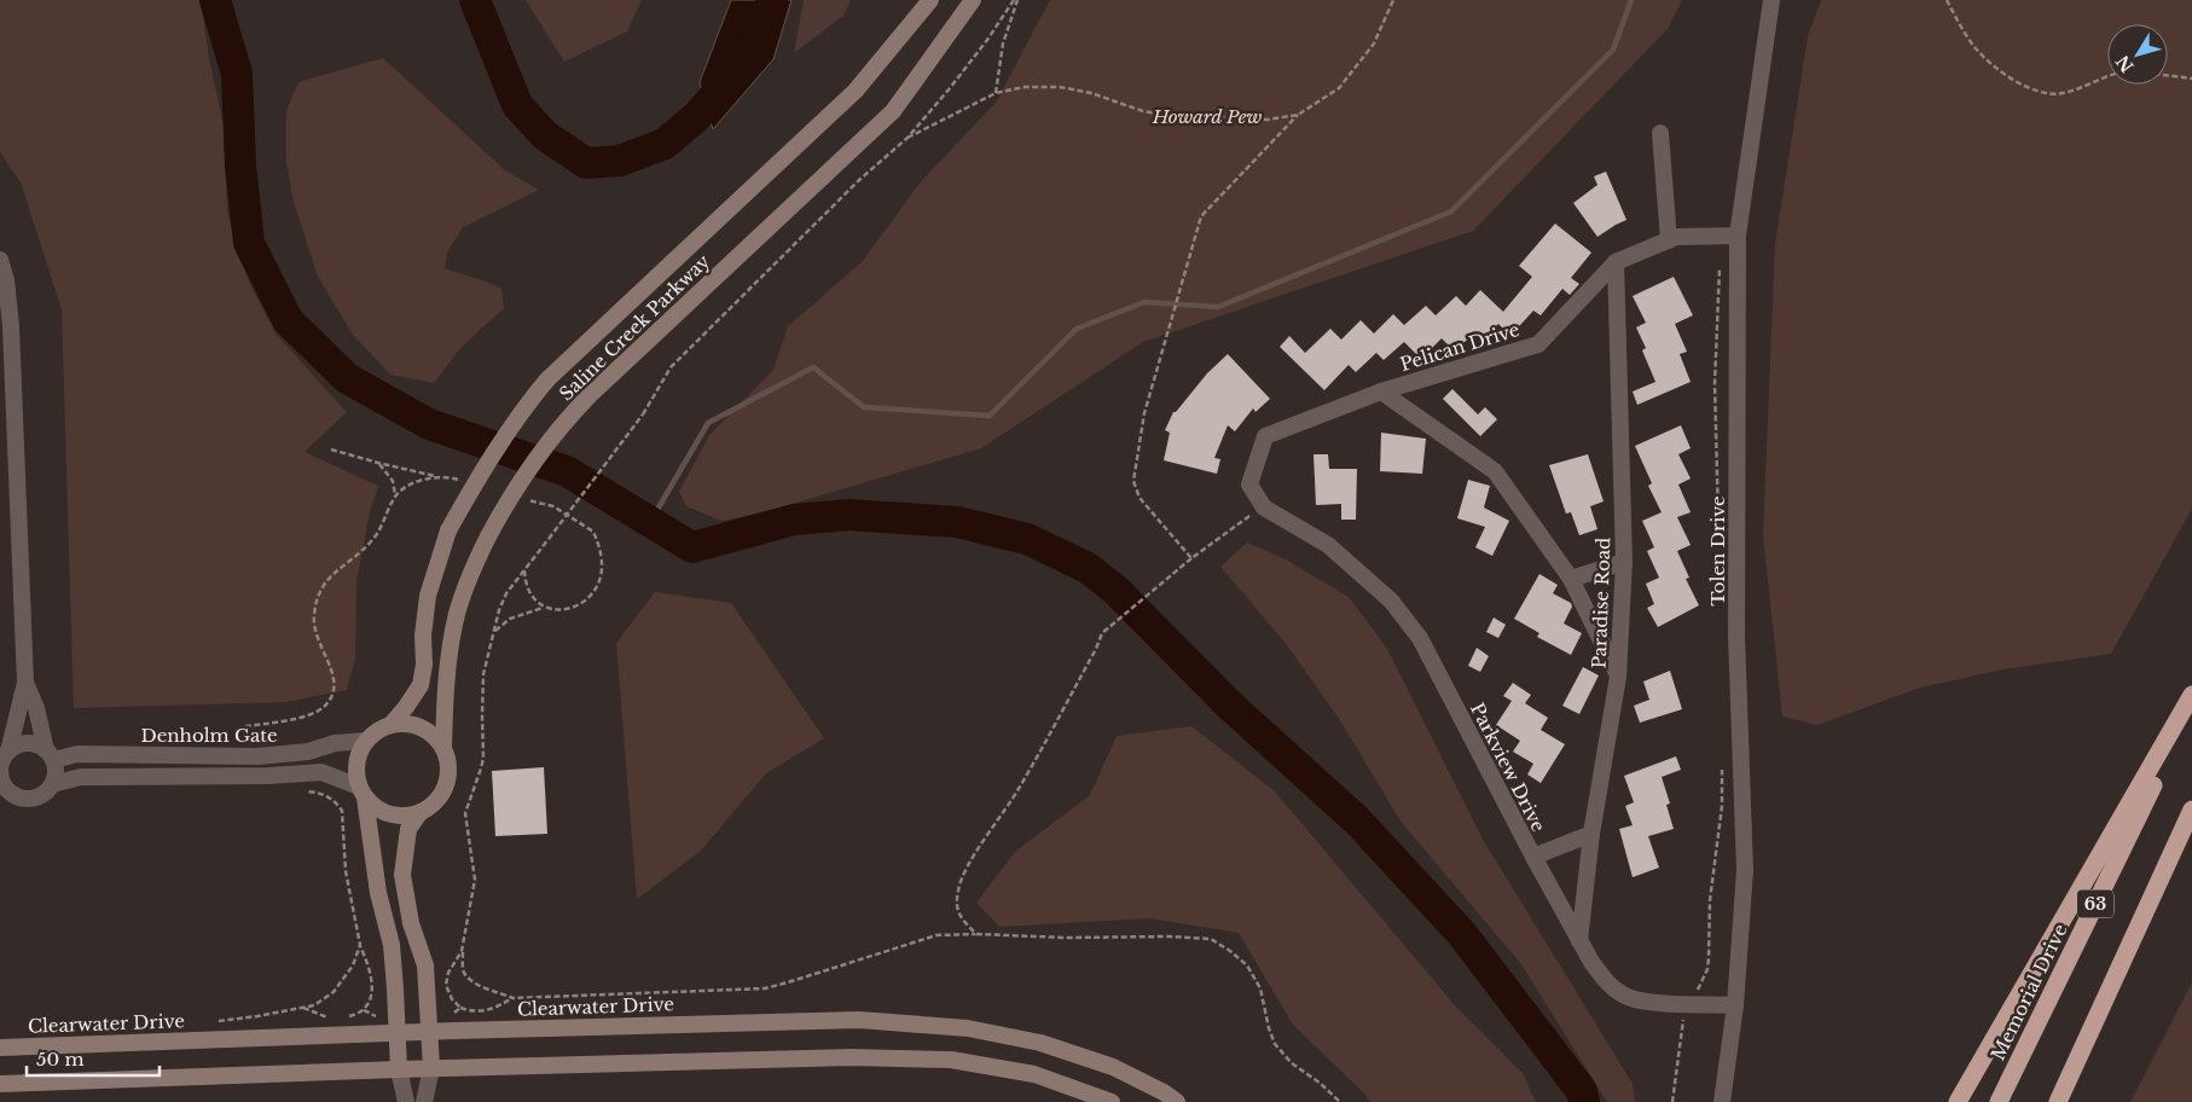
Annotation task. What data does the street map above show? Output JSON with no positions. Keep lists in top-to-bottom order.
{
  "streets": {
    "highway": ["63", "Memorial Drive"],
    "main road": ["Saline Creek Parkway", "Clearwater Drive"],
    "street": [
      "Pelican Drive",
      "Tolen Drive",
      "Paradise Road",
      "Denholm Gate",
      "Parkview Drive"
    ]
  },
  "crossings": [
    ["Saline Creek Parkway", "Denholm Gate"],
    ["Pelican Drive", "Tolen Drive"],
    ["Pelican Drive", "Paradise Road"],
    ["Pelican Drive", "Parkview Drive"],
    ["Tolen Drive", "Parkview Drive"],
    ["Paradise Road", "Parkview Drive"]
  ],
  "parks": ["Howard Pew"],
  "scale_bar": "50 m",
  "north": "bottom left"
}
